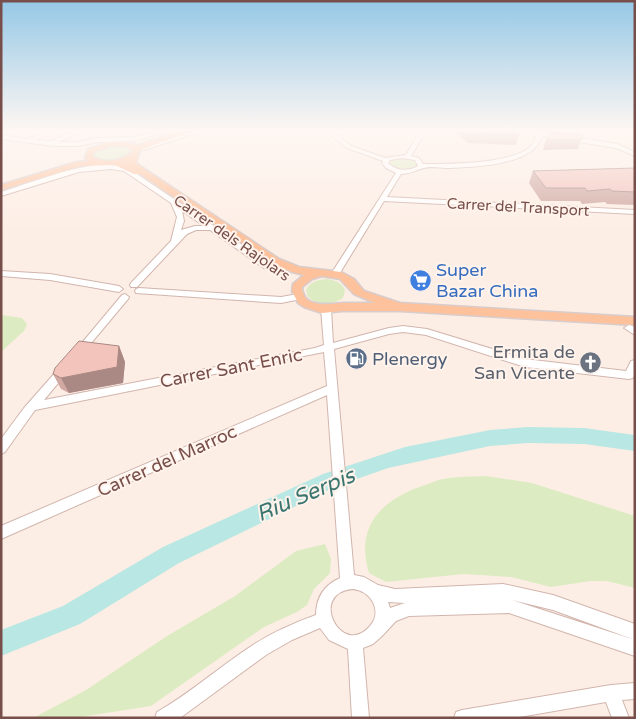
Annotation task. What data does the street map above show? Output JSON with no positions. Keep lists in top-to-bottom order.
{
  "streets": {
    "main road": ["Carrer dels Rajolars"],
    "street": ["Carrer del Transport", "Carrer Sant Enric", "Carrer del Marroc"]
  },
  "water": ["Riu Serpis"],
  "places": {
    "supermarket": ["Super Bazar China"],
    "fuel station": ["Plenergy"],
    "church": ["Ermita de San Vicente"]
  }
}
